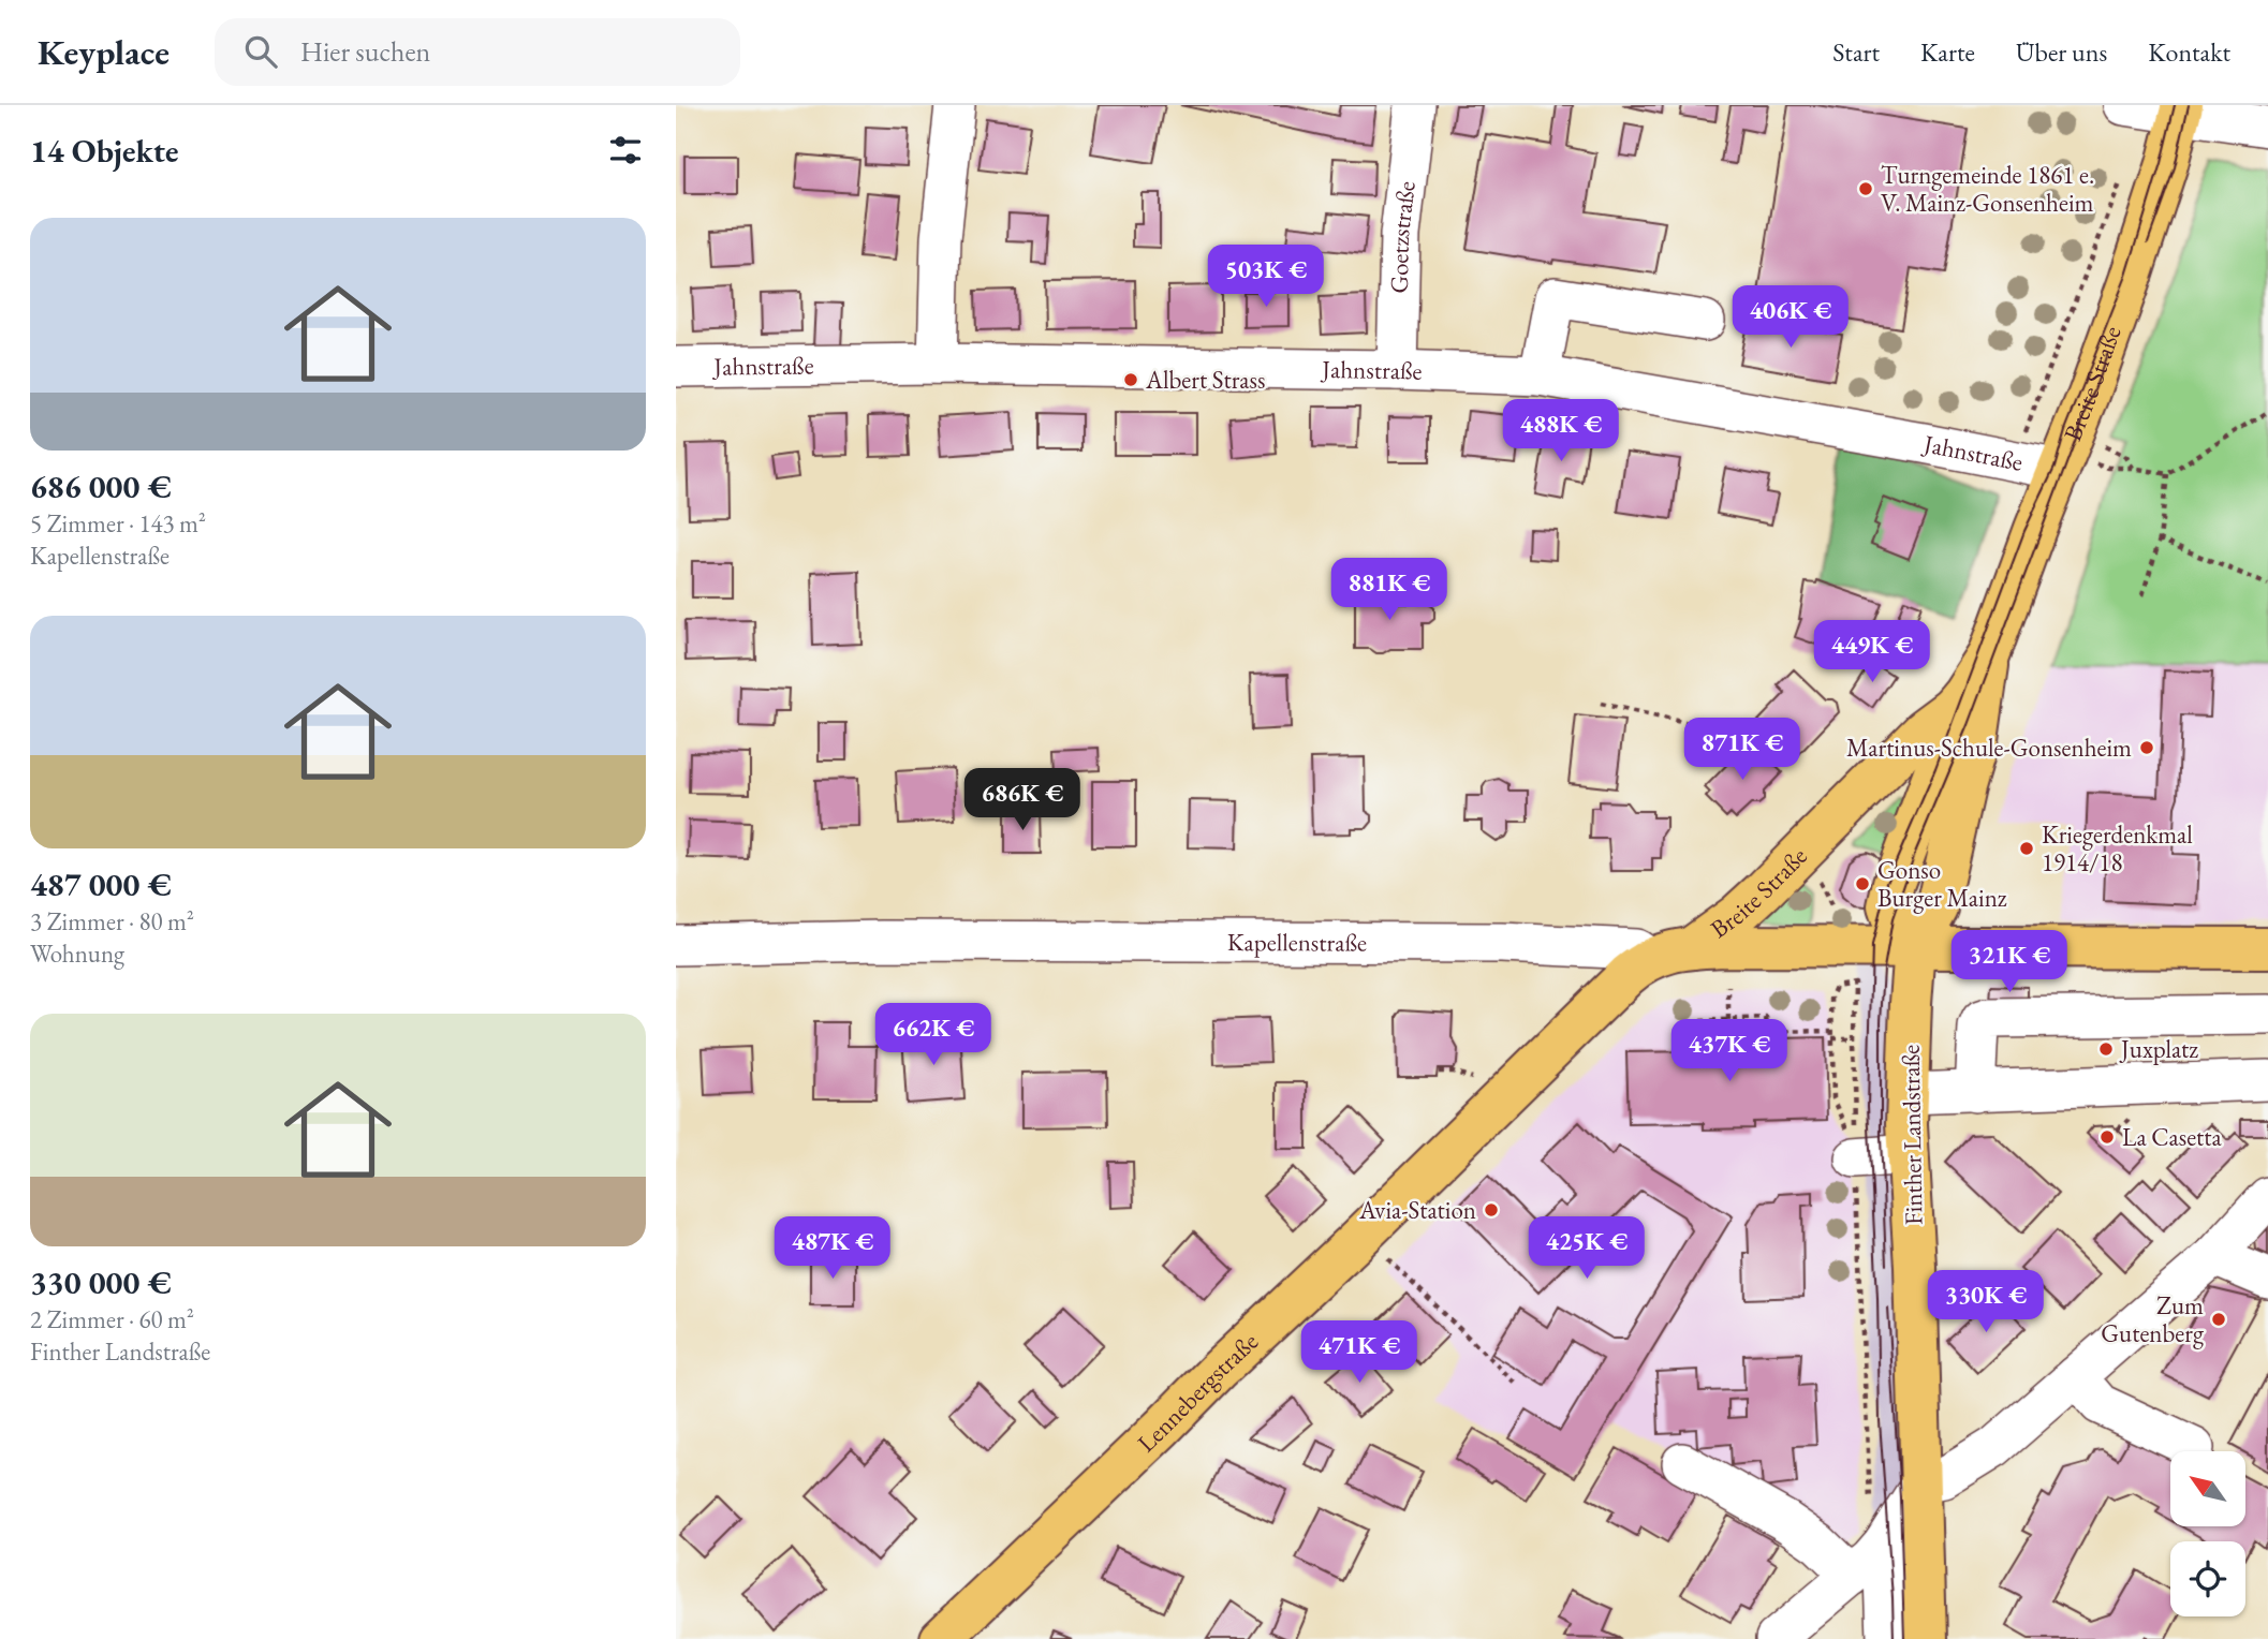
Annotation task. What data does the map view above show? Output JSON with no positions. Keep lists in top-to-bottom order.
{
  "streets": {
    "main road": ["Breite Straße", "Finther Landstraße", "Lennebergstraße"],
    "street": ["Goetzstraße", "Jahnstraße", "Kapellenstraße"]
  },
  "crossings": [
    ["Goetzstraße", "Jahnstraße"],
    ["Jahnstraße", "Breite Straße"],
    ["Breite Straße", "Finther Landstraße"],
    ["Kapellenstraße", "Lennebergstraße"]
  ],
  "places": [
    "Turngemeinde 1861 e. V. Mainz-Gonsenheim",
    "Albert Strass",
    "Martinus-Schule-Gonsenheim",
    "Kriegerdenkmal 1914/18",
    "Gonso Burger Mainz",
    "Juxplatz",
    "La Casetta",
    "Avia-Station",
    "Zum Gutenberg"
  ],
  "north": "top left",
  "page": {
    "header": "Keyplace",
    "search": "Hier suchen",
    "nav": [
      "Start",
      "Karte",
      "Über uns",
      "Kontakt"
    ],
    "heading": "14 Objekte",
    "list": [
      {
        "name": "686 000 €",
        "note": "5 Zimmer · 143 m² · Kapellenstraße"
      },
      {
        "name": "487 000 €",
        "note": "3 Zimmer · 80 m² · Wohnung"
      },
      {
        "name": "330 000 €",
        "note": "2 Zimmer · 60 m² · Finther Landstraße"
      }
    ],
    "price": [
      "503K €",
      "406K €",
      "488K €",
      "881K €",
      "449K €",
      "871K €",
      "686K €",
      "321K €",
      "662K €",
      "437K €",
      "487K €",
      "425K €",
      "330K €",
      "471K €"
    ]
  }
}
